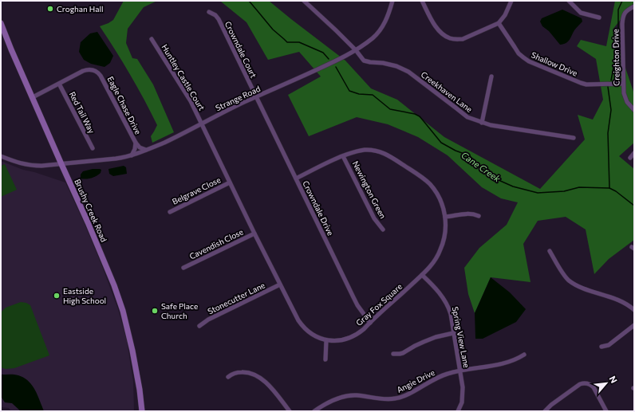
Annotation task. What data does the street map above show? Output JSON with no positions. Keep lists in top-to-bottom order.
{
  "streets": {
    "street": [
      "Crowndale Court",
      "Creighton Drive",
      "Shallow Drive",
      "Huntley Castle Court",
      "Creekhaven Lane",
      "Strange Road",
      "Eagle Chase Drive",
      "Red Tail Way",
      "Newington Green",
      "Belgrave Close",
      "Crowndale Drive",
      "Brushy Creek Road",
      "Cavendish Close",
      "Stonecutter Lane",
      "Gray Fox Square",
      "Spring View Lane",
      "Angie Drive"
    ]
  },
  "crossings": [
    ["Crowndale Court", "Strange Road"],
    ["Crowndale Court", "Crowndale Drive"],
    ["Creighton Drive", "Shallow Drive"],
    ["Huntley Castle Court", "Strange Road"],
    ["Huntley Castle Court", "Gray Fox Square"],
    ["Creekhaven Lane", "Strange Road"],
    ["Strange Road", "Eagle Chase Drive"],
    ["Strange Road", "Crowndale Drive"],
    ["Strange Road", "Brushy Creek Road"],
    ["Strange Road", "Gray Fox Square"],
    ["Eagle Chase Drive", "Red Tail Way"],
    ["Eagle Chase Drive", "Brushy Creek Road"],
    ["Newington Green", "Gray Fox Square"],
    ["Belgrave Close", "Gray Fox Square"],
    ["Crowndale Drive", "Gray Fox Square"],
    ["Cavendish Close", "Gray Fox Square"],
    ["Stonecutter Lane", "Gray Fox Square"],
    ["Gray Fox Square", "Spring View Lane"],
    ["Spring View Lane", "Angie Drive"]
  ],
  "water": ["Cane Creek"],
  "places": ["Croghan Hall", "Eastside High School", "Safe Place Church"],
  "north": "top right"
}
